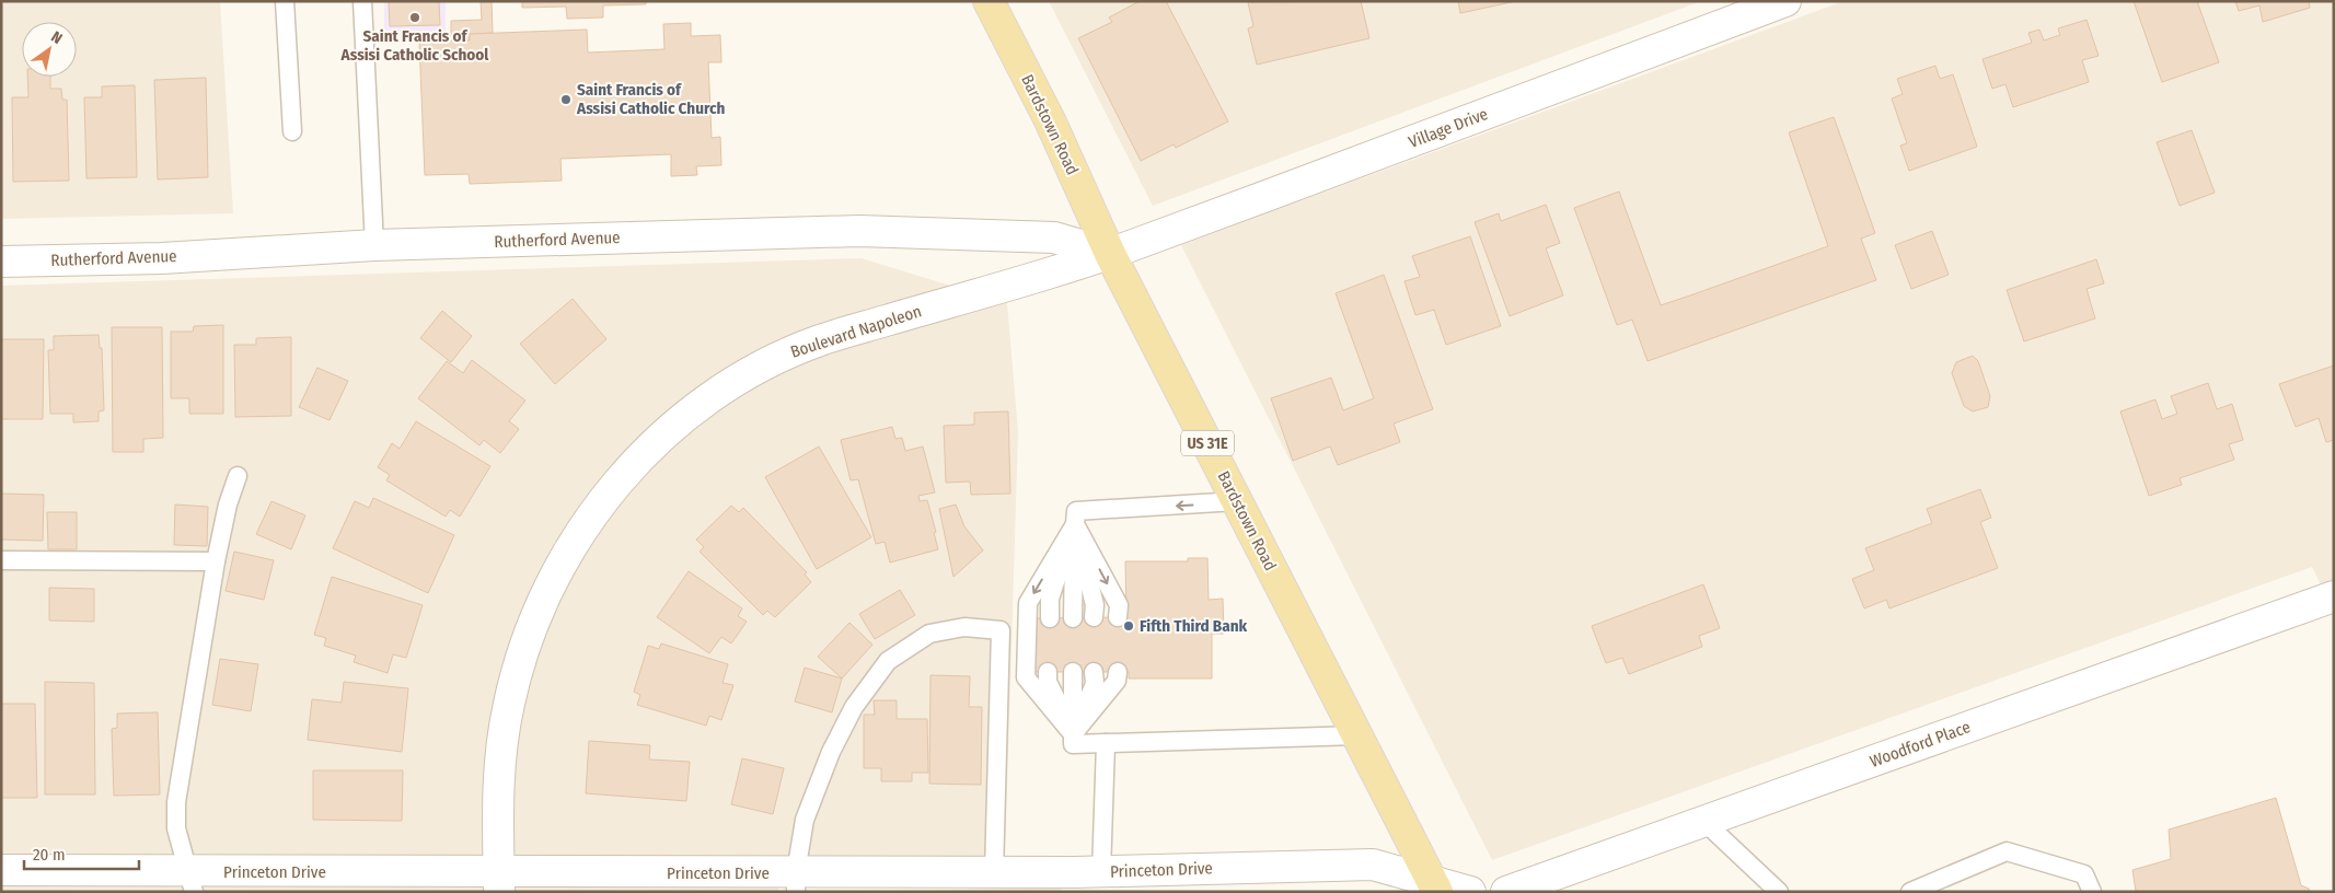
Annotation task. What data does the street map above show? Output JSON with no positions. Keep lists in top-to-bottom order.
{
  "streets": {
    "main road": ["Bardstown Road", "US 31E"],
    "street": [
      "Village Drive",
      "Rutherford Avenue",
      "Boulevard Napoleon",
      "Woodford Place",
      "Princeton Drive"
    ]
  },
  "crossings": [
    ["Bardstown Road", "Village Drive"],
    ["Bardstown Road", "Rutherford Avenue"],
    ["Bardstown Road", "Boulevard Napoleon"],
    ["Bardstown Road", "Princeton Drive"],
    ["Village Drive", "Rutherford Avenue"],
    ["Village Drive", "Boulevard Napoleon"],
    ["Rutherford Avenue", "Boulevard Napoleon"],
    ["Boulevard Napoleon", "Princeton Drive"]
  ],
  "places": ["Saint Francis of Assisi Catholic School", "Saint Francis of Assisi Catholic Church", "Fifth Third Bank"],
  "scale_bar": "20 m",
  "north": "top right"
}
